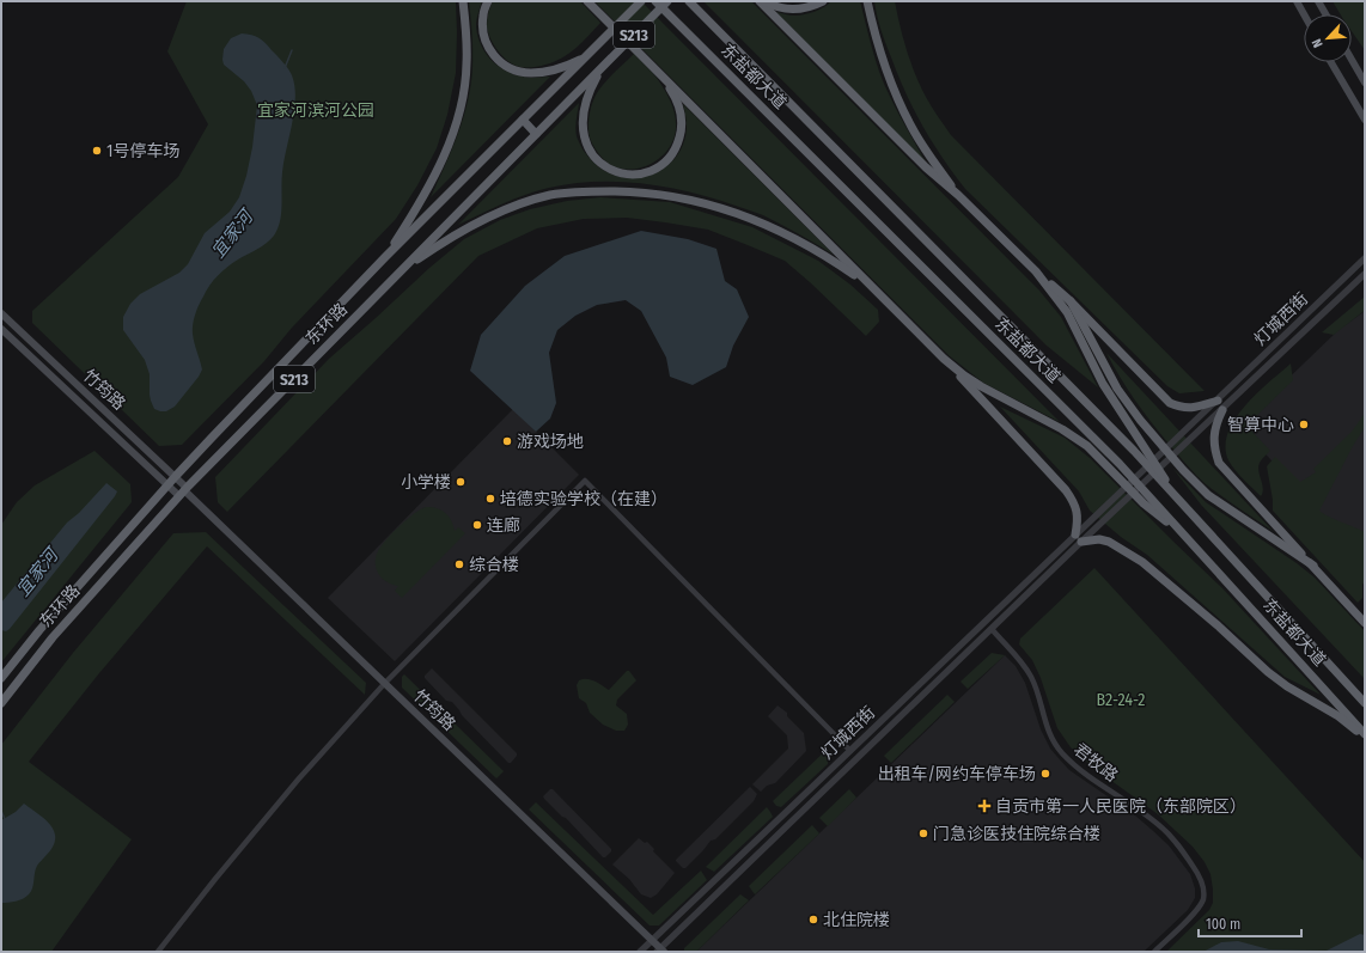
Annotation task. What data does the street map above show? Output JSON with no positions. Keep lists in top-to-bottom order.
{
  "streets": {
    "highway": ["S213", "东盐都大道", "东环路"],
    "main road": ["竹筠路"],
    "street": ["灯城西街", "君牧路"]
  },
  "crossings": [
    ["灯城西街", "竹筠路"],
    ["灯城西街", "君牧路"],
    ["东环路", "竹筠路"]
  ],
  "water": ["宜家河"],
  "parks": ["宜家河滨河公园", "B2-24-2"],
  "places": {
    "other": [
      "1号停车场",
      "智算中心",
      "游戏场地",
      "小学楼",
      "培德实验学校（在建）",
      "连廊",
      "综合楼",
      "出租车/网约车停车场",
      "门急诊医技住院综合楼",
      "北住院楼"
    ],
    "health": ["自贡市第一人民医院（东部院区）"]
  },
  "scale_bar": "100 m",
  "north": "bottom left"
}
